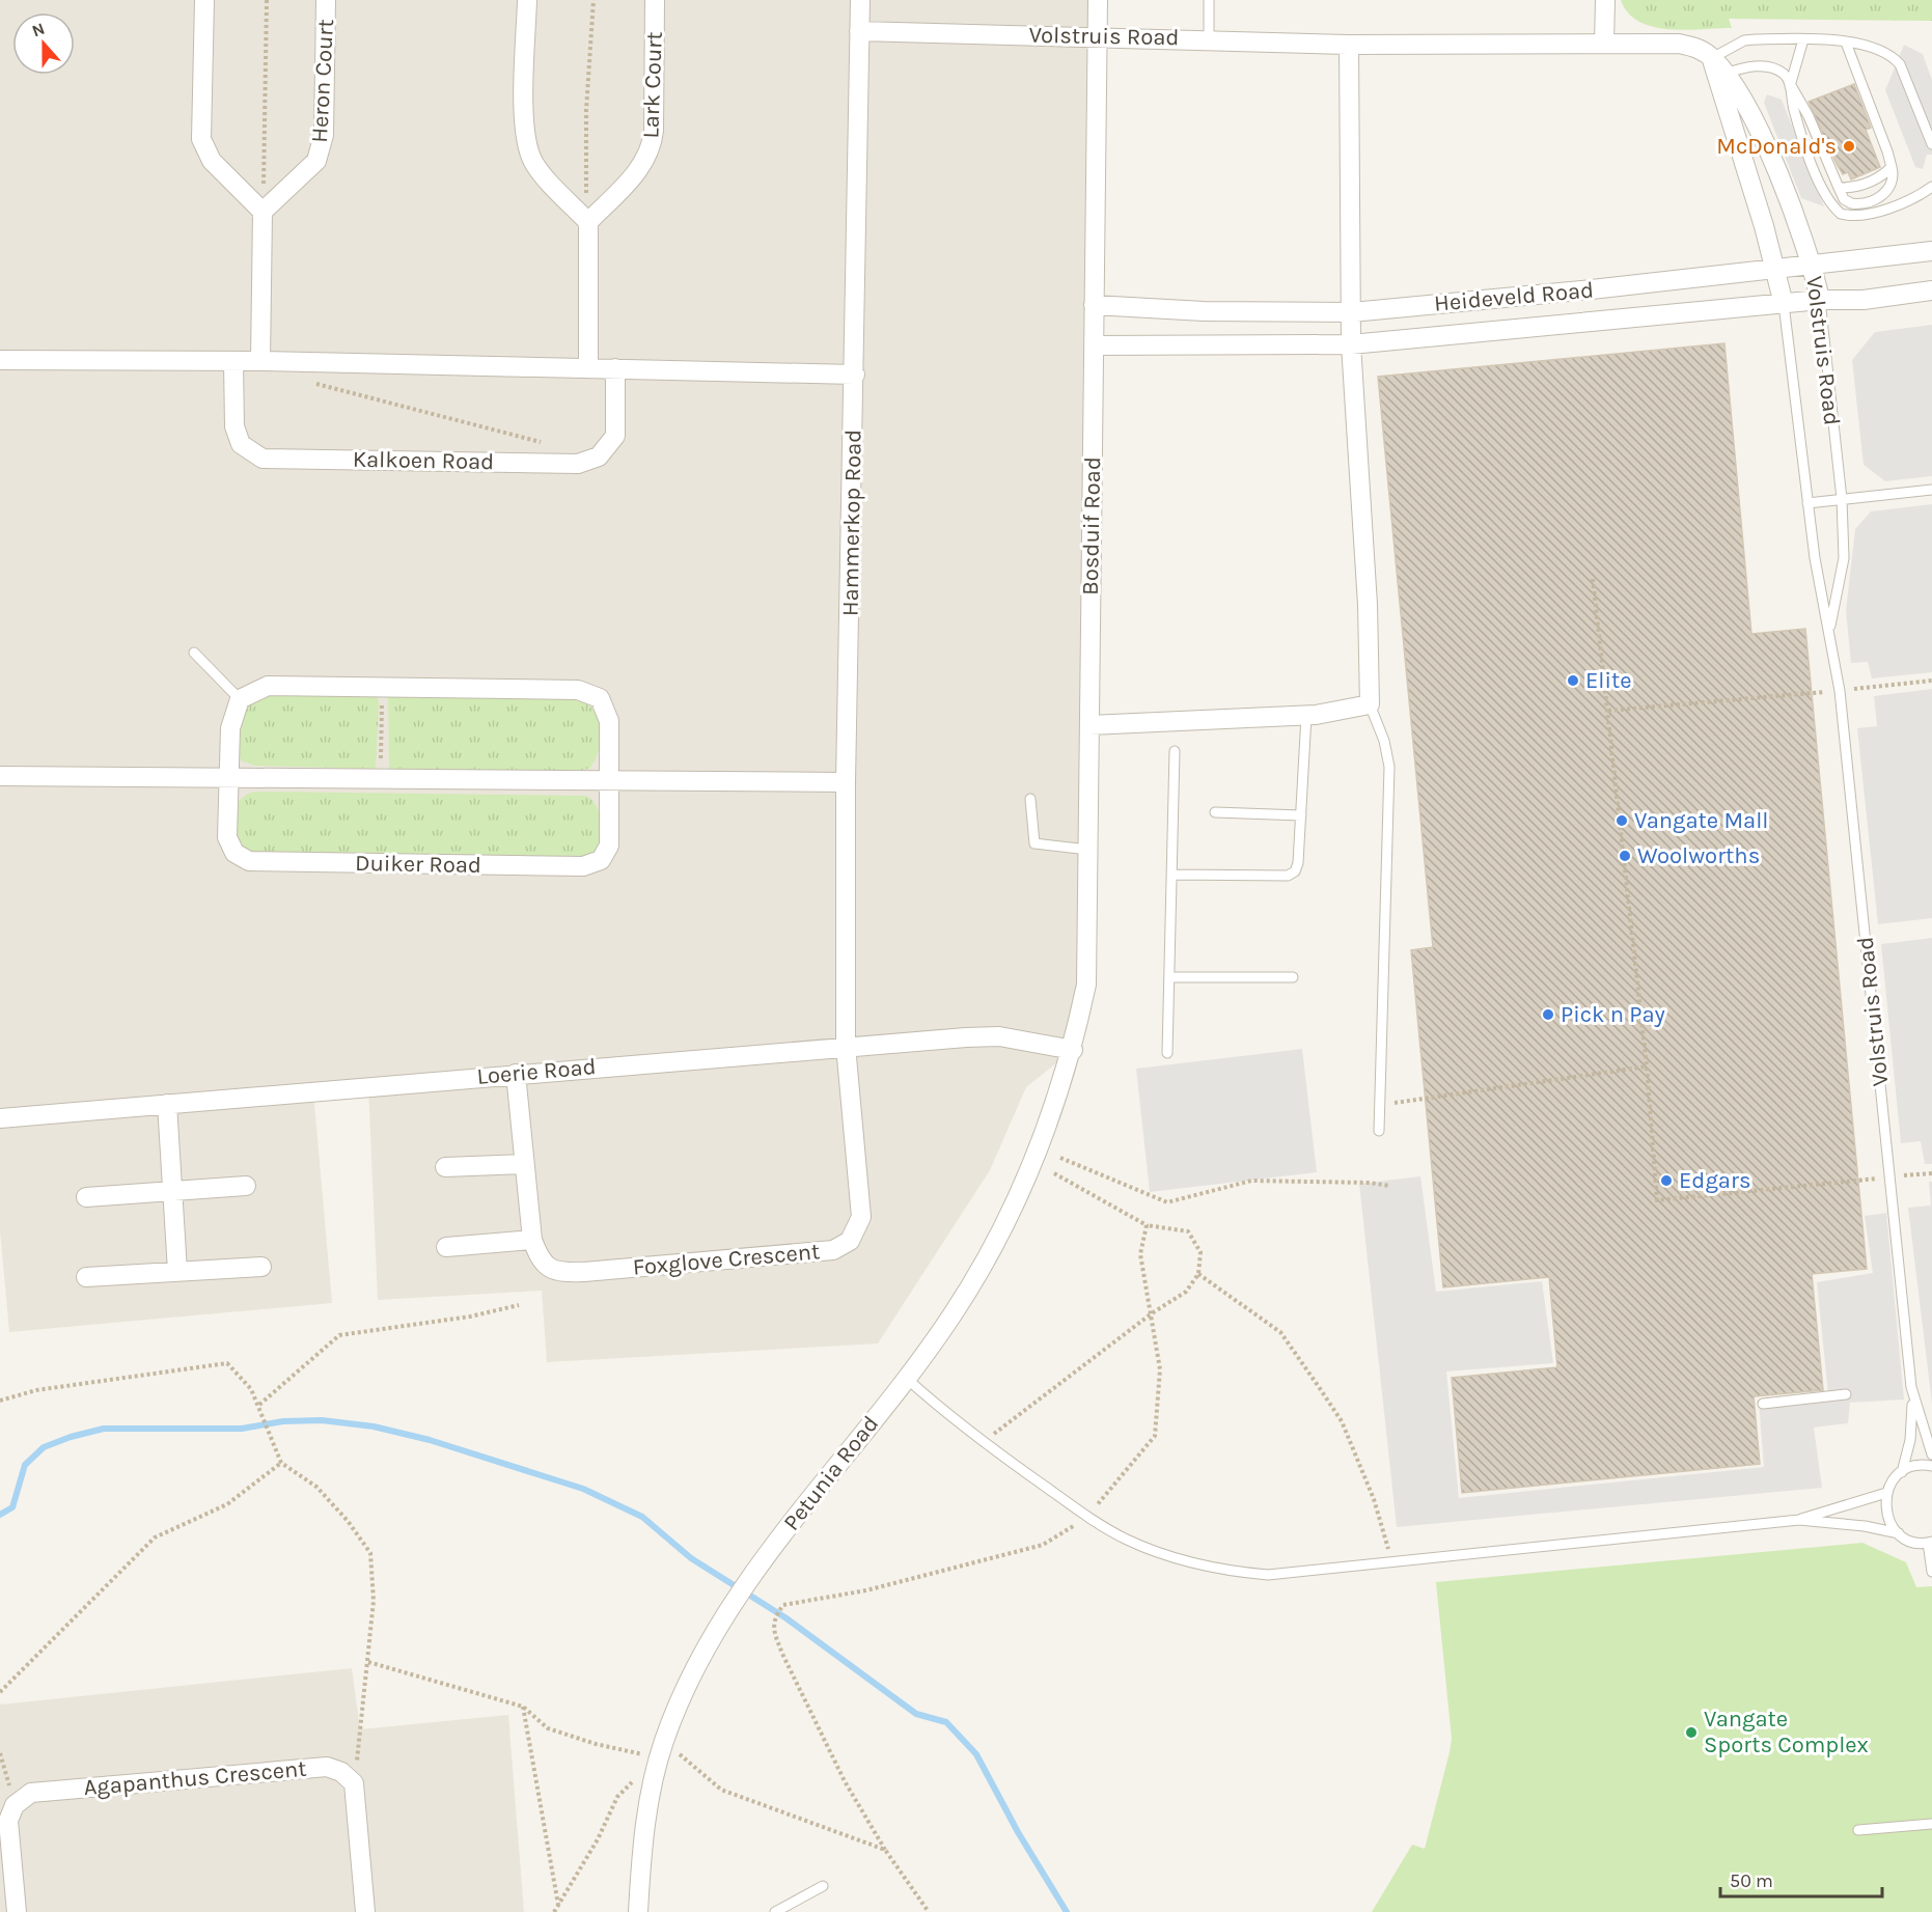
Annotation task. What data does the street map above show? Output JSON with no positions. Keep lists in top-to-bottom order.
{
  "streets": {
    "street": [
      "Volstruis Road",
      "Heron Court",
      "Lark Court",
      "Heideveld Road",
      "Kalkoen Road",
      "Hammerkop Road",
      "Bosduif Road",
      "Duiker Road",
      "Loerie Road",
      "Foxglove Crescent",
      "Petunia Road",
      "Agapanthus Crescent"
    ]
  },
  "crossings": [
    ["Volstruis Road", "Heideveld Road"],
    ["Volstruis Road", "Hammerkop Road"],
    ["Volstruis Road", "Bosduif Road"],
    ["Heideveld Road", "Bosduif Road"],
    ["Hammerkop Road", "Loerie Road"],
    ["Hammerkop Road", "Foxglove Crescent"],
    ["Bosduif Road", "Loerie Road"],
    ["Bosduif Road", "Petunia Road"],
    ["Loerie Road", "Foxglove Crescent"],
    ["Loerie Road", "Petunia Road"]
  ],
  "places": [
    "McDonald's",
    "Elite",
    "Vangate Mall",
    "Woolworths",
    "Pick n Pay",
    "Edgars",
    "Vangate Sports Complex"
  ],
  "scale_bar": "50 m",
  "north": "top"
}
